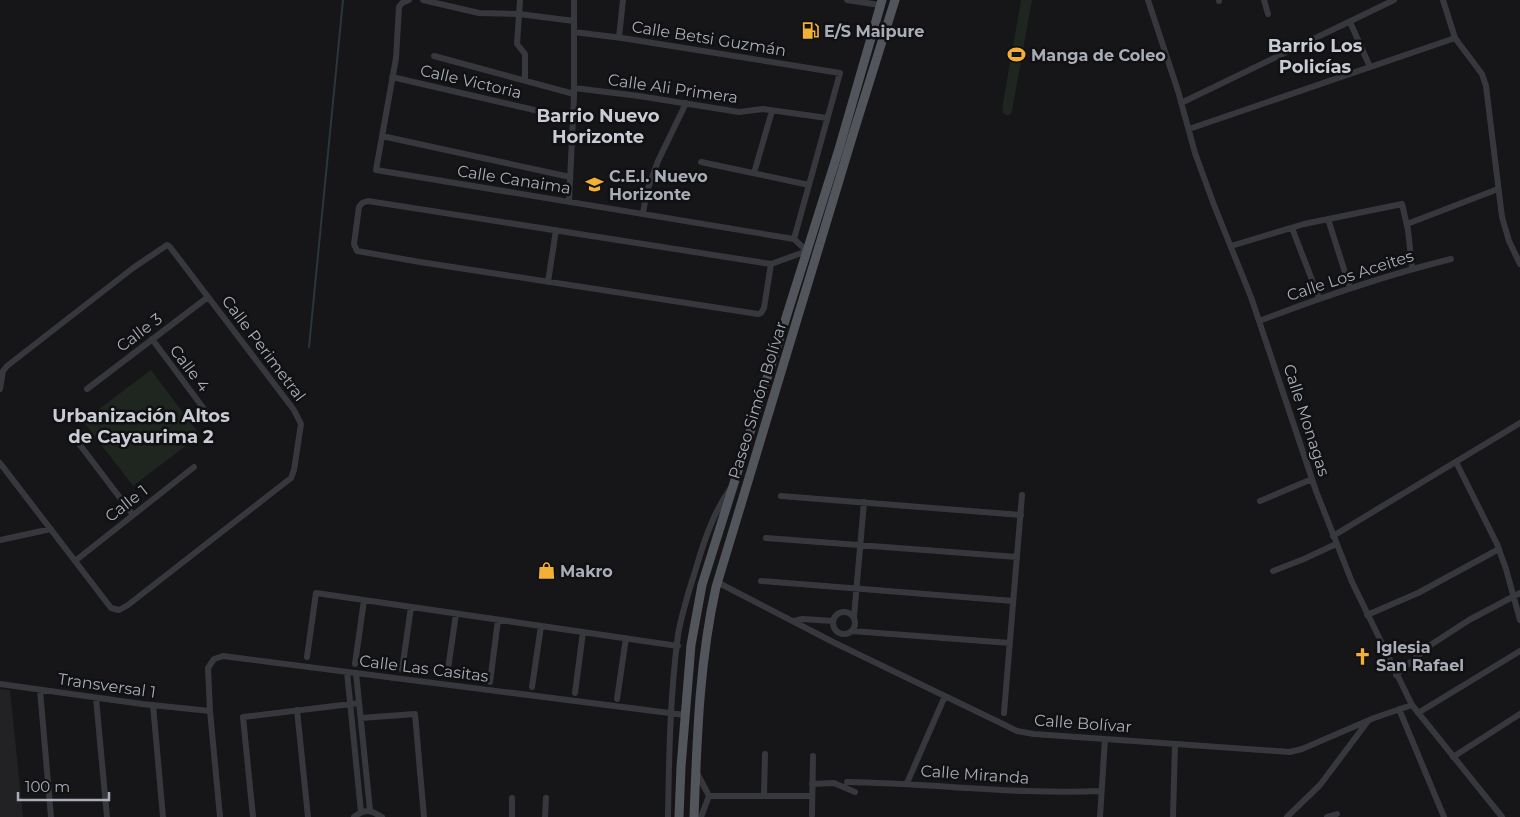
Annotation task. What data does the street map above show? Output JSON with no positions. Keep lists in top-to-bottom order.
{
  "streets": {
    "main road": ["Paseo Simón Bolívar"],
    "street": [
      "Calle Betsi Guzmán",
      "Calle Victoria",
      "Calle Ali Primera",
      "Calle Canaima",
      "Calle Los Aceites",
      "Calle 3",
      "Calle Perimetral",
      "Calle 4",
      "Calle Monagas",
      "Calle 1",
      "Calle Las Casitas",
      "Transversal 1",
      "Calle Bolívar",
      "Calle Miranda"
    ]
  },
  "crossings": [
    ["Calle Betsi Guzmán", "Calle Ali Primera"],
    ["Calle Los Aceites", "Calle Monagas"],
    ["Calle 3", "Calle Perimetral"],
    ["Calle 3", "Calle 4"],
    ["Calle Perimetral", "Calle 1"],
    ["Paseo Simón Bolívar", "Calle Las Casitas"],
    ["Paseo Simón Bolívar", "Calle Bolívar"],
    ["Calle Monagas", "Calle Bolívar"],
    ["Calle Las Casitas", "Transversal 1"]
  ],
  "districts": ["Barrio Los Policías", "Barrio Nuevo Horizonte", "Urbanización Altos de Cayaurima 2"],
  "places": {
    "fuel station": ["E/S Maipure"],
    "sports": ["Manga de Coleo"],
    "school or university": ["C.E.I. Nuevo Horizonte"],
    "shop": ["Makro"],
    "church": ["Iglesia San Rafael"]
  },
  "scale_bar": "100 m"
}
